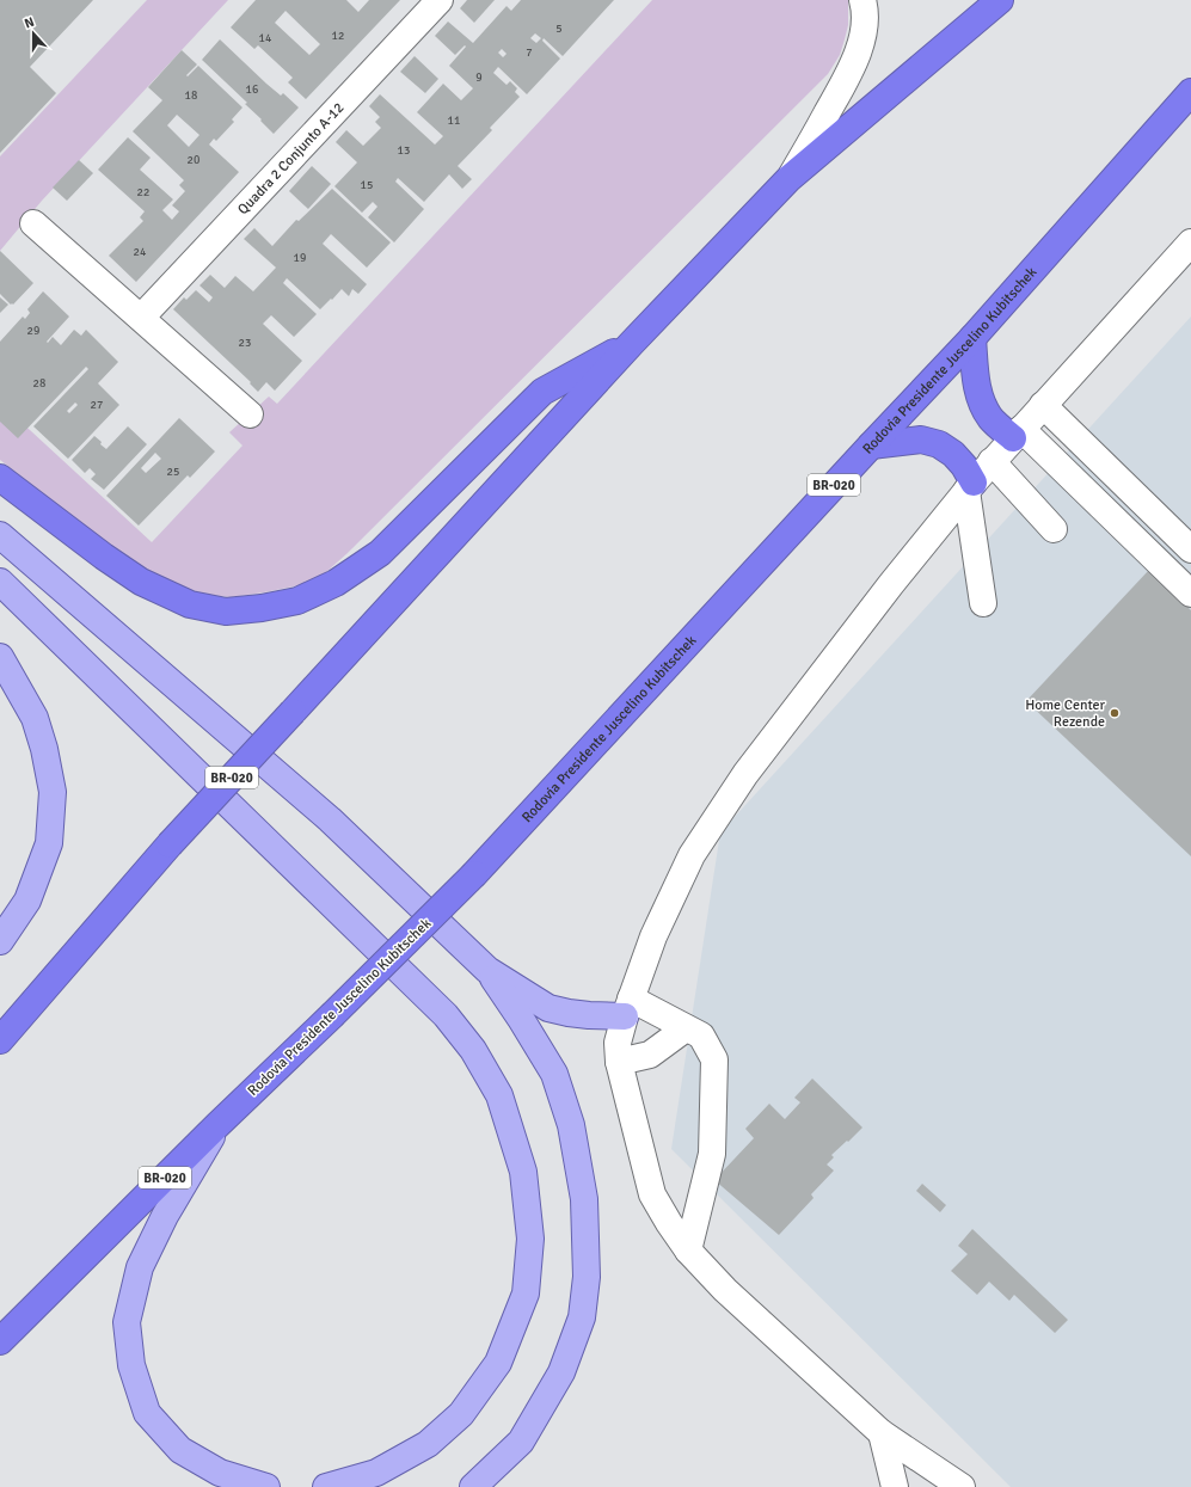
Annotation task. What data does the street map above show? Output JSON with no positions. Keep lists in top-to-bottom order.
{
  "streets": {
    "highway": ["Rodovia Presidente Juscelino Kubitschek", "BR-020"],
    "street": ["Quadra 2 Conjunto A-12"]
  },
  "places": ["Home Center Rezende"],
  "house_numbers": [
    "5",
    "12",
    "14",
    "7",
    "9",
    "16",
    "18",
    "11",
    "13",
    "20",
    "15",
    "22",
    "24",
    "19",
    "29",
    "23",
    "28",
    "27",
    "25"
  ],
  "north": "top"
}
